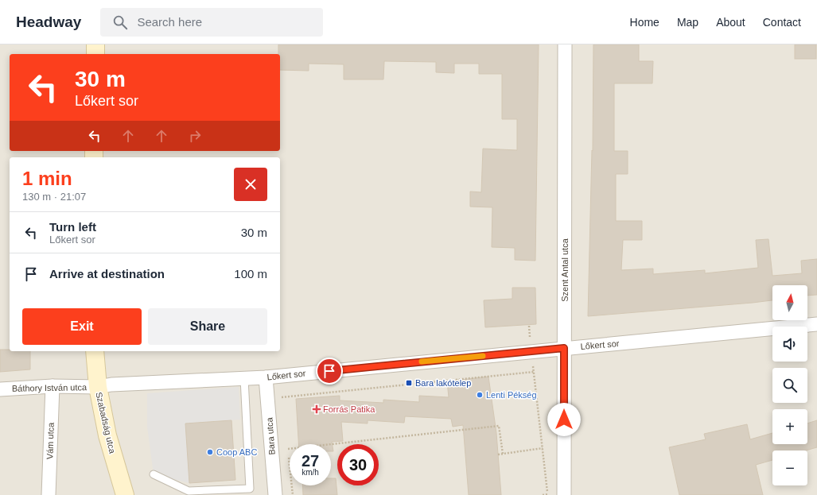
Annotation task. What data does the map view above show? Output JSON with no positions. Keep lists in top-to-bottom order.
{
  "streets": {
    "main road": ["Szabadság utca"],
    "street": [
      "Szent Antal utca",
      "Lőkert sor",
      "Báthory István utca",
      "Bara utca",
      "Vám utca"
    ]
  },
  "crossings": [
    ["Szent Antal utca", "Lőkert sor"],
    ["Lőkert sor", "Báthory István utca"],
    ["Lőkert sor", "Szabadság utca"],
    ["Lőkert sor", "Bara utca"],
    ["Báthory István utca", "Szabadság utca"],
    ["Báthory István utca", "Vám utca"]
  ],
  "places": {
    "transit": ["Bara lakótelep"],
    "other": ["Lenti Pékség", "Coop ABC"],
    "health": ["Forrás Patika"]
  },
  "north": "top",
  "page": {
    "header": "Headway",
    "search": "Search here",
    "nav": [
      "Home",
      "Map",
      "About",
      "Contact"
    ],
    "turn": ["30 m", "Lőkert sor"],
    "heading": ["1 min", "130 m · 21:07"],
    "list": [
      {
        "name": "Turn left",
        "note": "Lőkert sor",
        "value": "30 m"
      },
      {
        "name": "Arrive at destination",
        "value": "100 m"
      }
    ],
    "map_buttons": ["+", "−"],
    "buttons": ["Exit", "Share"],
    "speed": "27 km/h",
    "limit": "30"
  }
}
